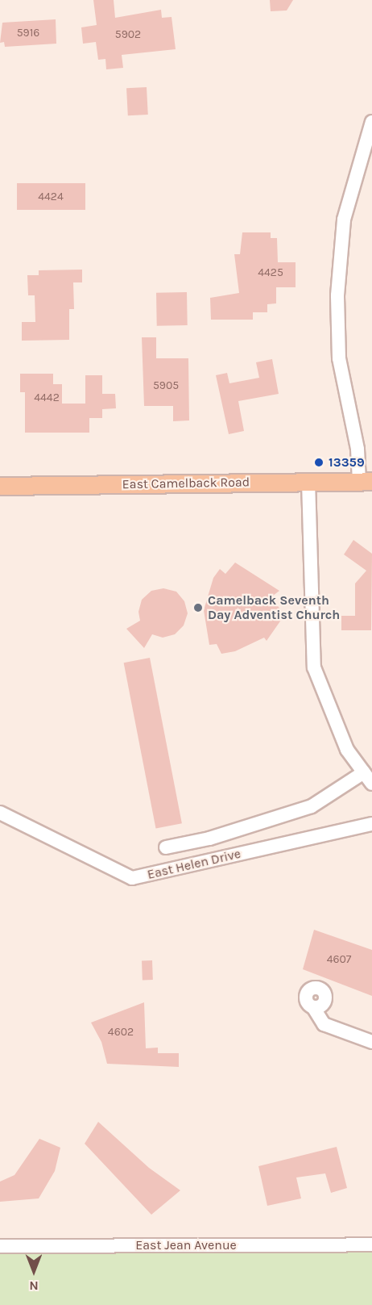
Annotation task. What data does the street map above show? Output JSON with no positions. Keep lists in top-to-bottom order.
{
  "streets": {
    "main road": ["East Camelback Road"],
    "street": ["East Helen Drive", "East Jean Avenue"]
  },
  "places": ["13359", "Camelback Seventh Day Adventist Church"],
  "house_numbers": [
    "5916",
    "5902",
    "4424",
    "4425",
    "5905",
    "4442",
    "4607",
    "4602"
  ],
  "north": "bottom"
}
